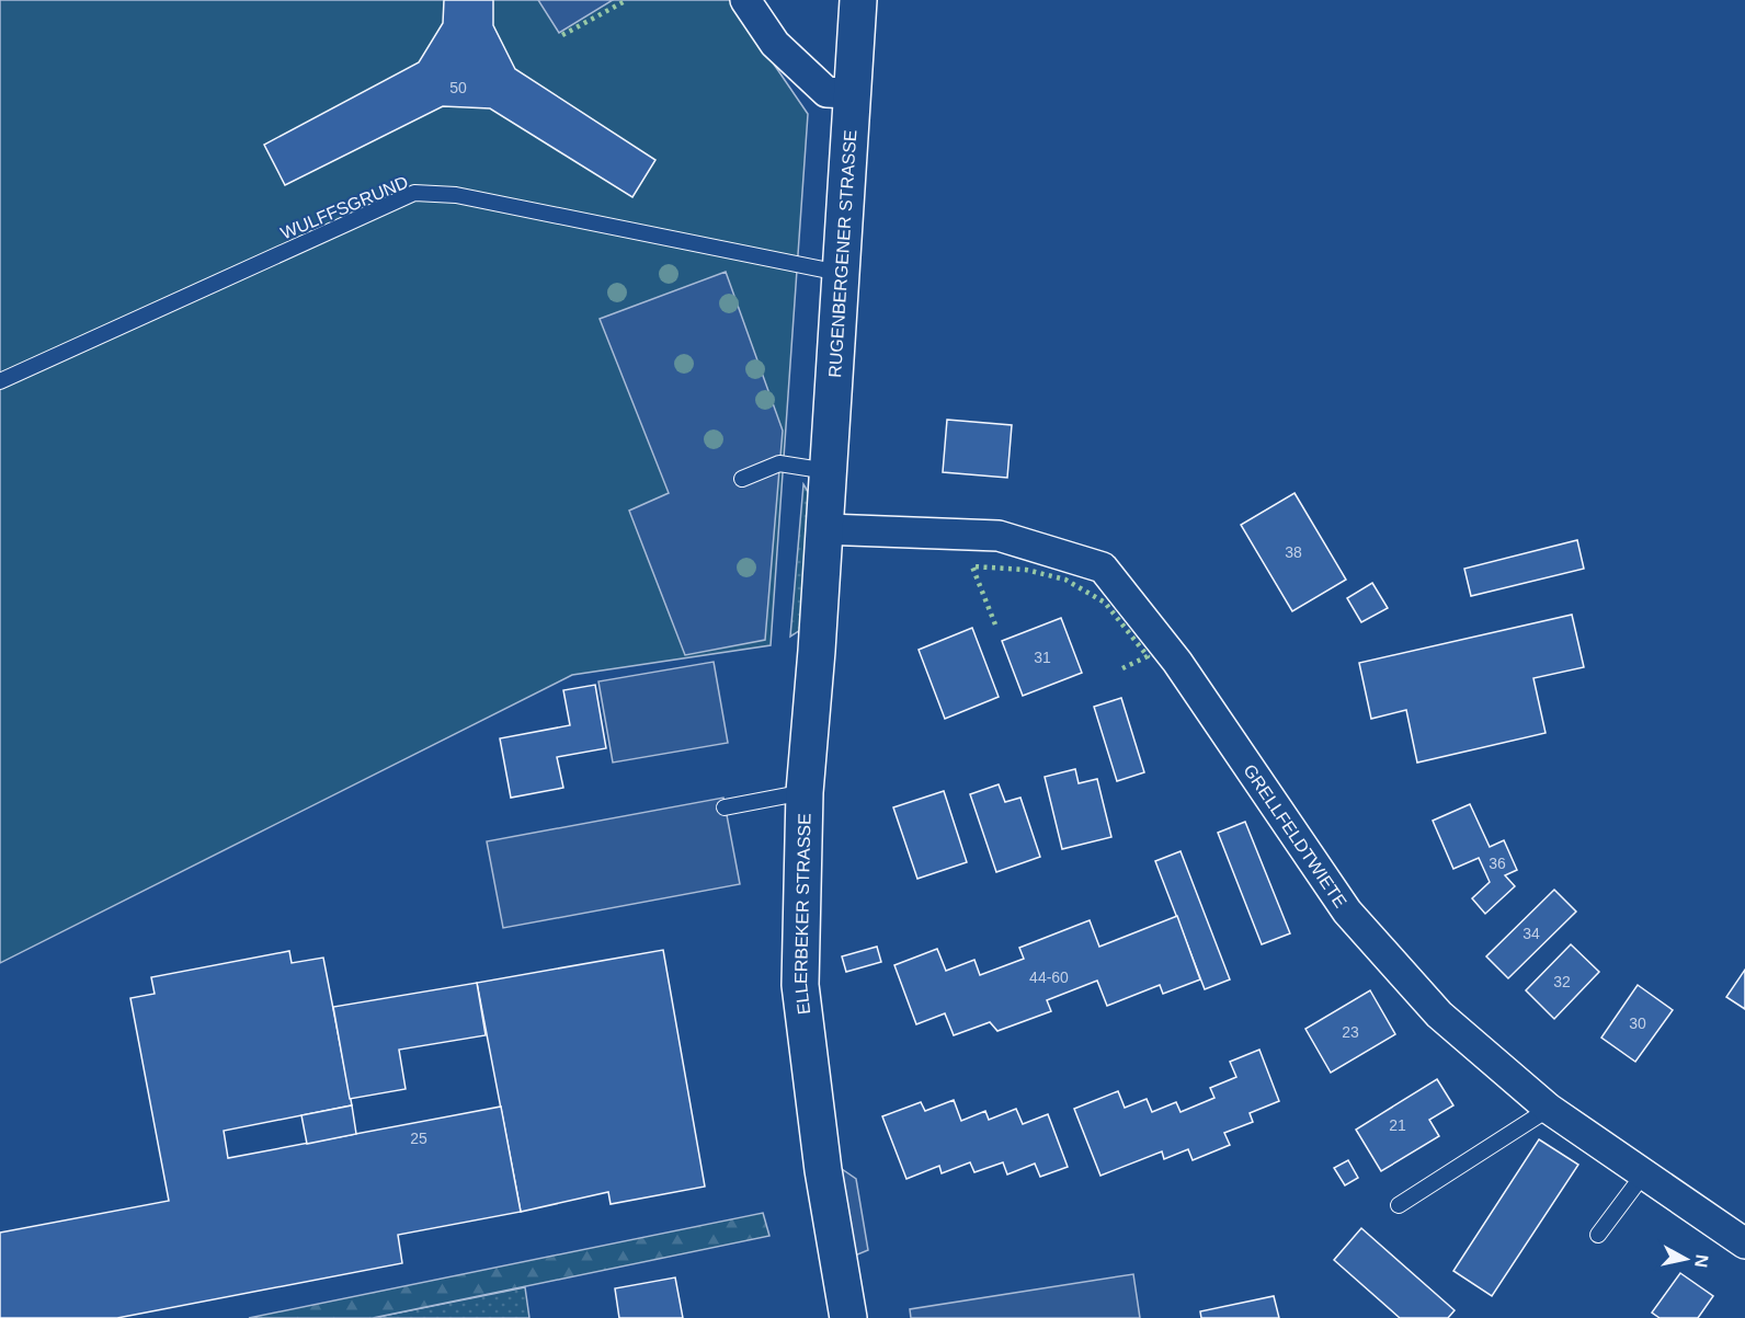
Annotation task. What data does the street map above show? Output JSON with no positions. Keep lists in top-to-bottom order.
{
  "streets": {
    "main road": ["RUGENBERGENER STRASSE", "ELLERBEKER STRASSE"],
    "street": ["GRELLFELDTWIETE"],
    "lane": ["WULFFSGRUND"]
  },
  "crossings": [
    ["WULFFSGRUND", "RUGENBERGENER STRASSE"],
    ["RUGENBERGENER STRASSE", "GRELLFELDTWIETE"],
    ["RUGENBERGENER STRASSE", "ELLERBEKER STRASSE"],
    ["GRELLFELDTWIETE", "ELLERBEKER STRASSE"]
  ],
  "house_numbers": [
    "50",
    "38",
    "31",
    "36",
    "34",
    "44-60",
    "32",
    "30",
    "23",
    "21",
    "25"
  ],
  "north": "right"
}
